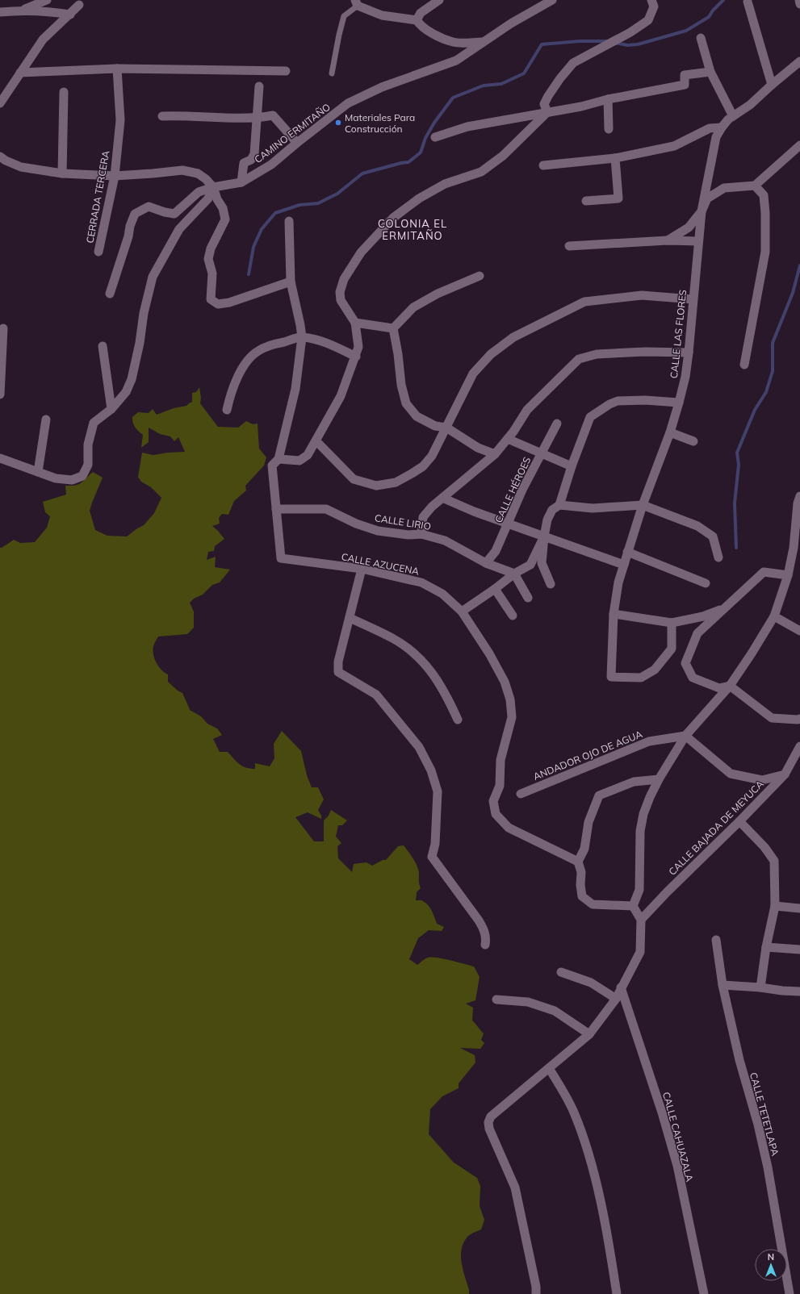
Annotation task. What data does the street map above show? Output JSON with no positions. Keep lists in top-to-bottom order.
{
  "streets": {
    "street": [
      "CAMINO ERMITAÑO",
      "CERRADA TERCERA",
      "CALLE LAS FLORES",
      "CALLE HÉROES",
      "CALLE LIRIO",
      "CALLE AZUCENA",
      "ANDADOR OJO DE AGUA",
      "CALLE BAJADA DE MEYUCA",
      "CALLE TETETLAPA",
      "CALLE CAHUAZALA"
    ]
  },
  "crossings": [
    ["CALLE HÉROES", "CALLE LIRIO"],
    ["CALLE LIRIO", "CALLE AZUCENA"]
  ],
  "districts": ["COLONIA EL ERMITAÑO"],
  "places": ["Materiales Para Construcción"],
  "north": "top"
}
